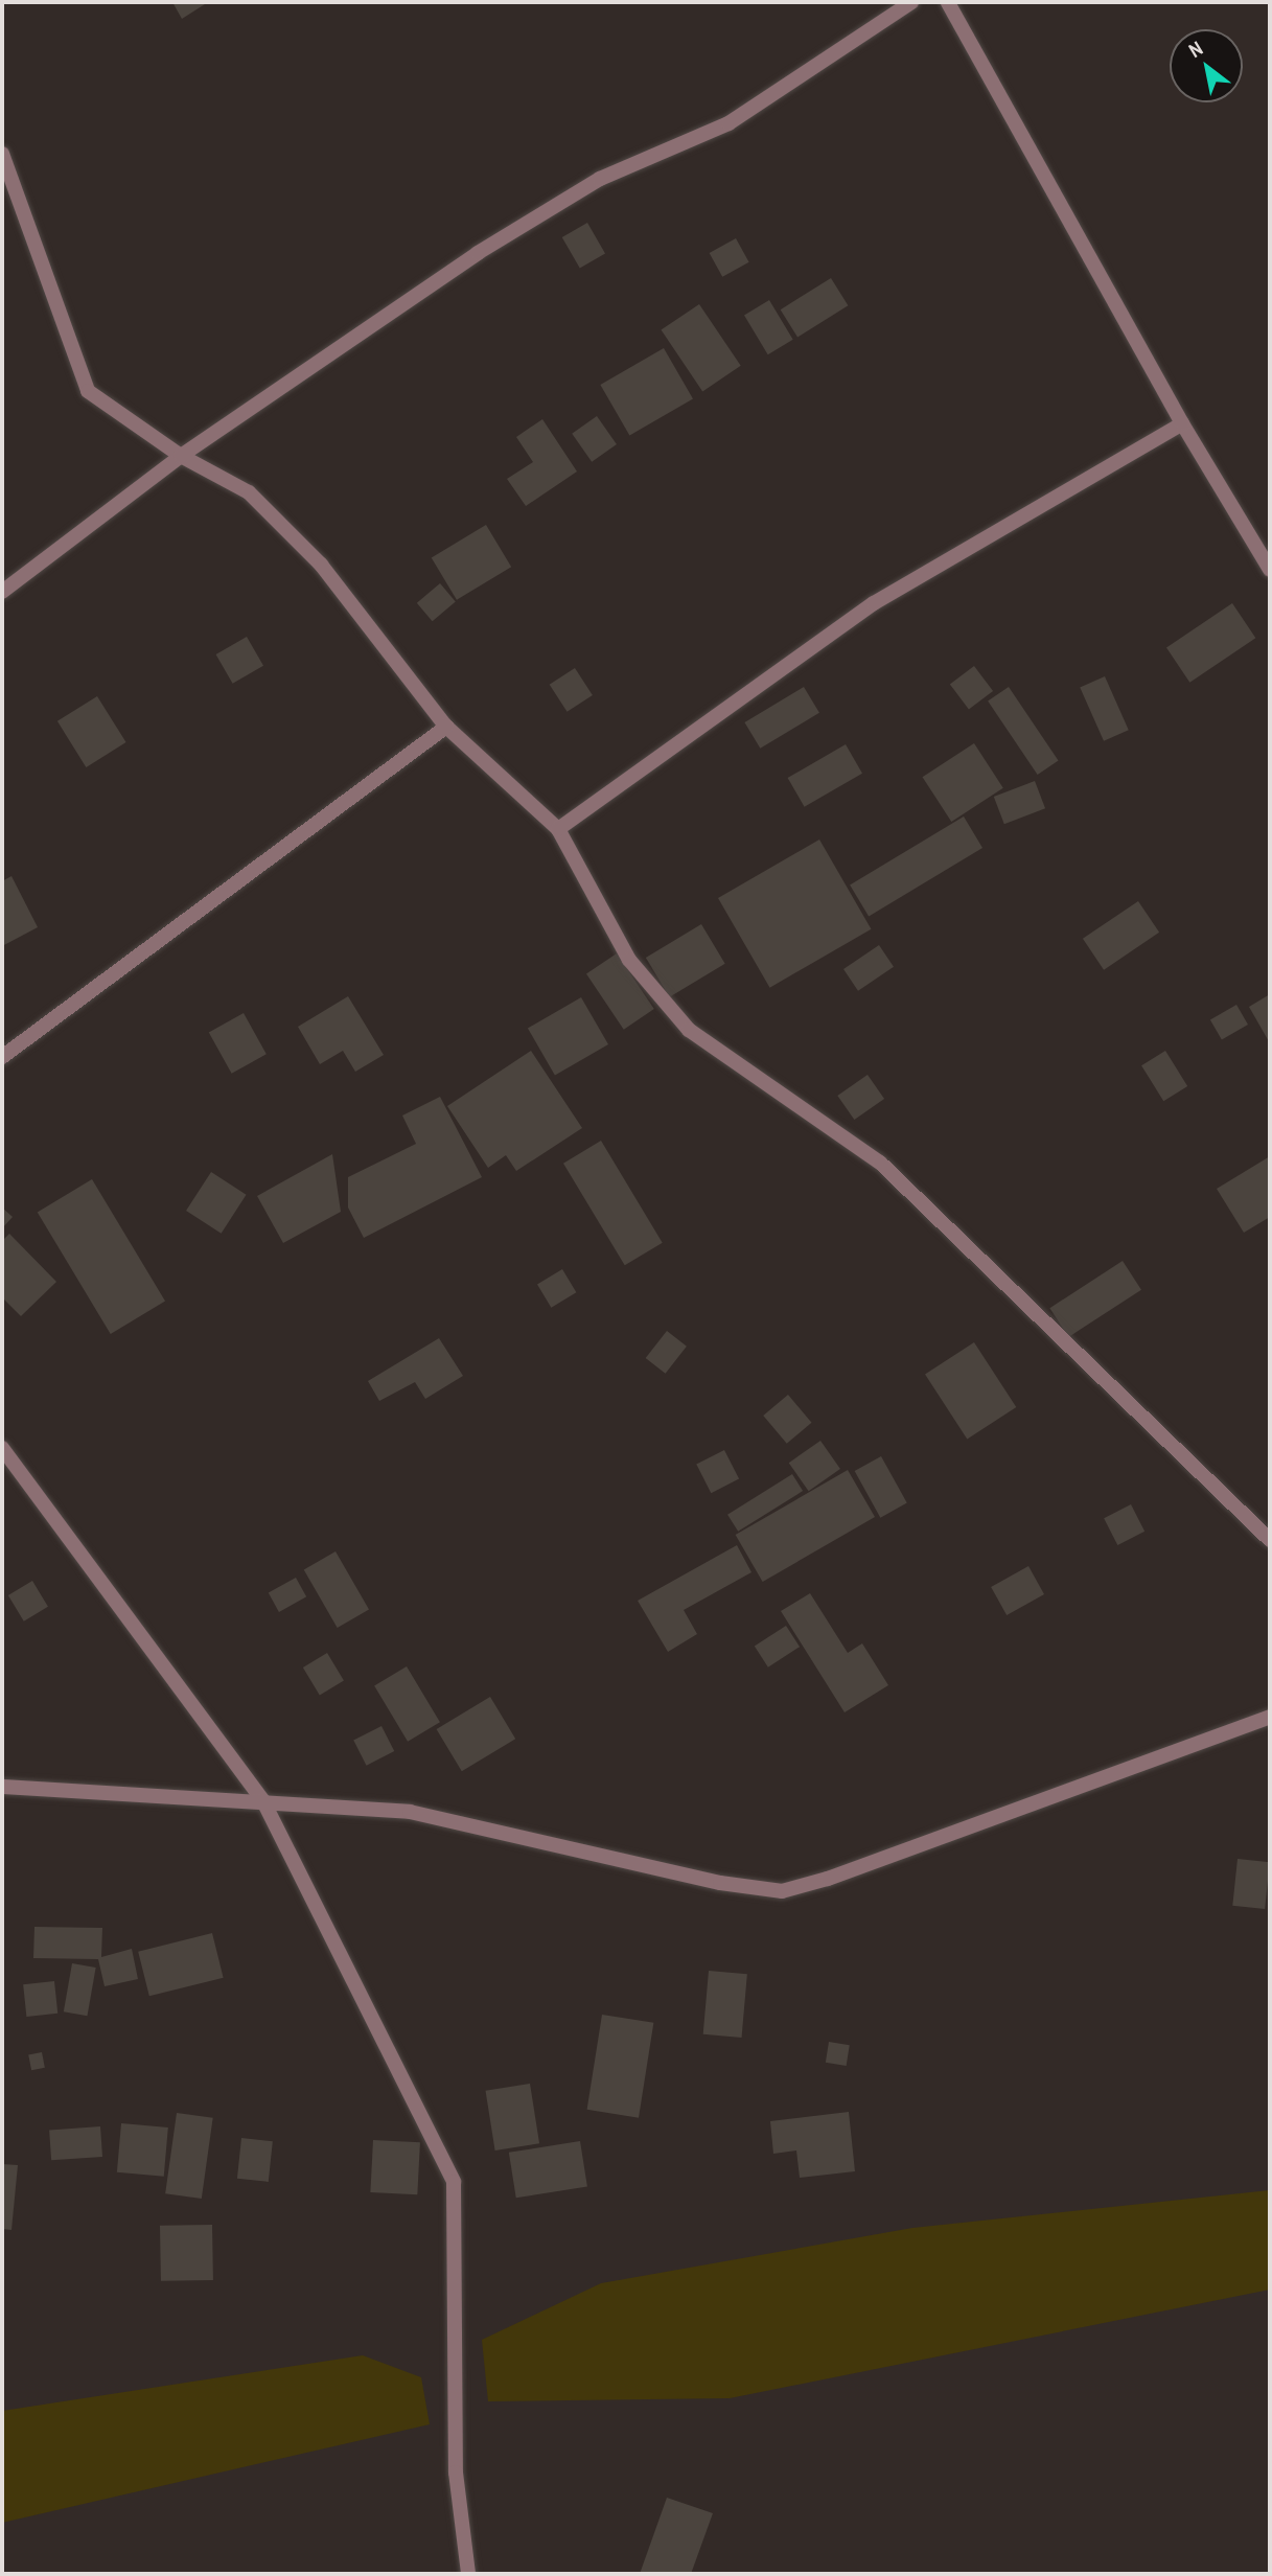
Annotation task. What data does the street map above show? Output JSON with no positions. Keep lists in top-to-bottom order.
{
  "north": "top left"
}
